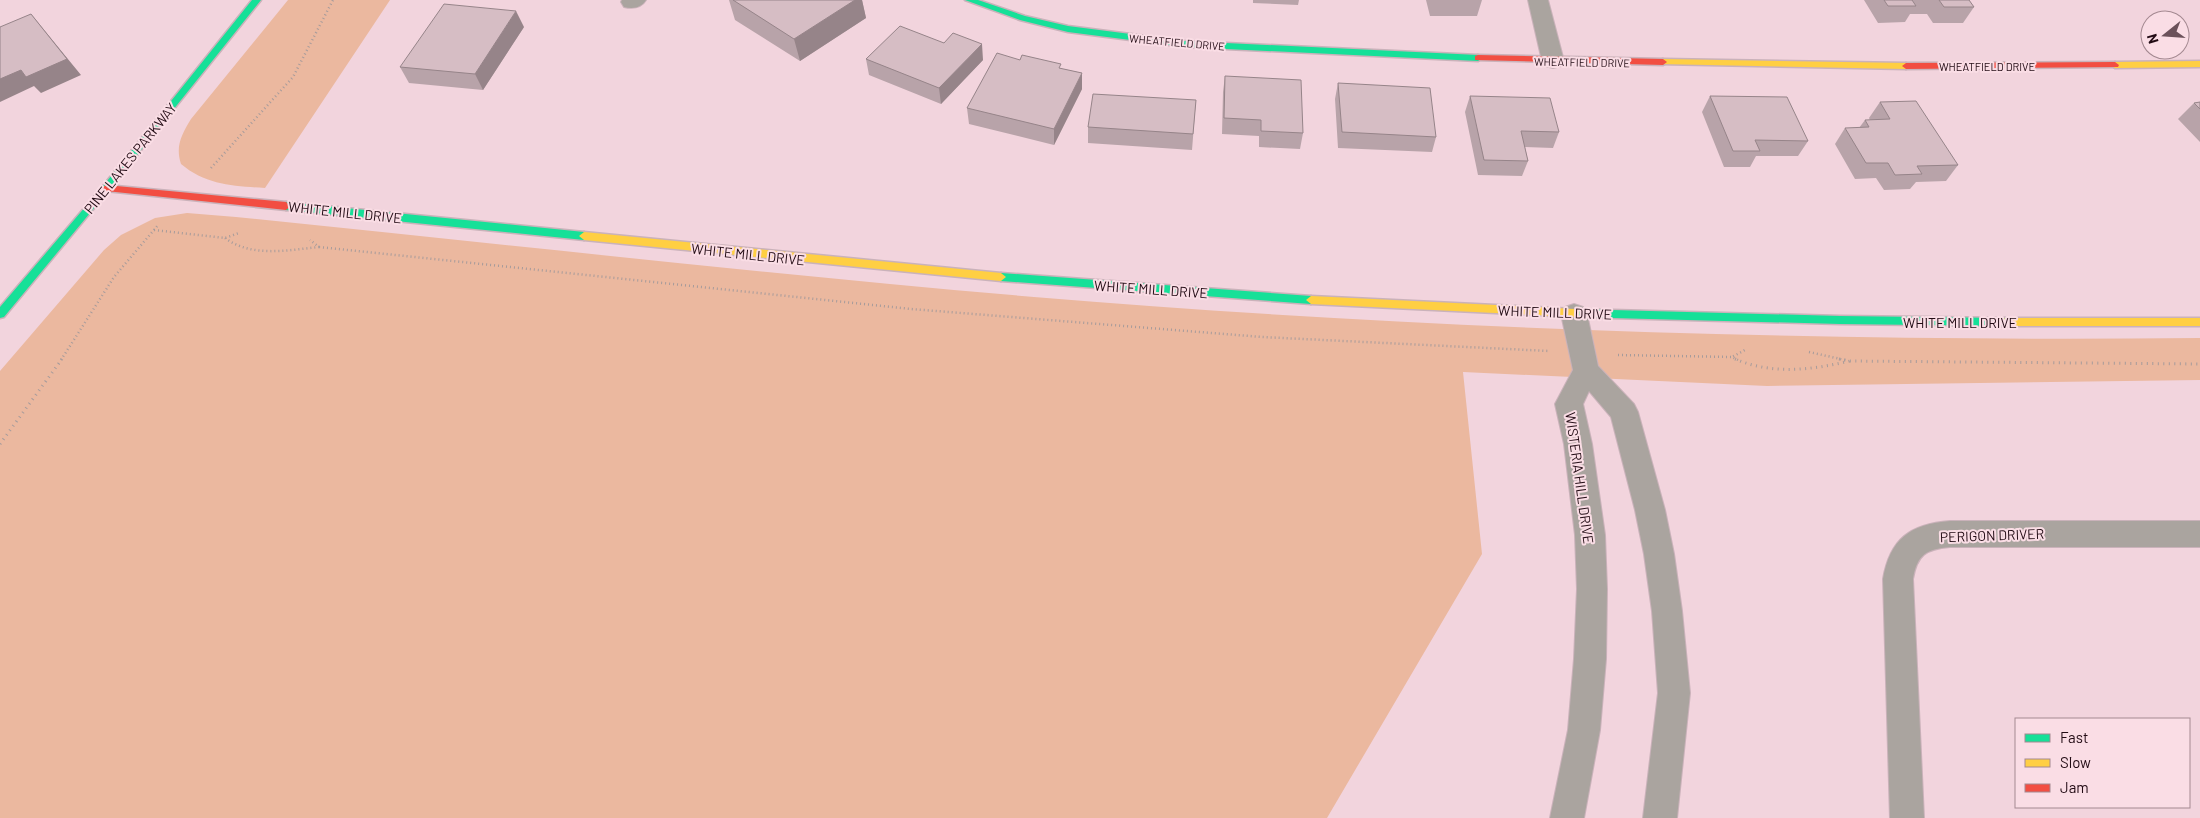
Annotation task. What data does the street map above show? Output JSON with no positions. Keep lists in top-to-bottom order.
{
  "streets": {
    "street": [
      "WHEATFIELD DRIVE",
      "PINE LAKES PARKWAY",
      "WHITE MILL DRIVE",
      "WISTERIA HILL DRIVE",
      "PERIGON DRIVER"
    ]
  },
  "crossings": [
    ["PINE LAKES PARKWAY", "WHITE MILL DRIVE"]
  ],
  "legend": ["Fast", "Slow", "Jam"],
  "north": "left"
}
